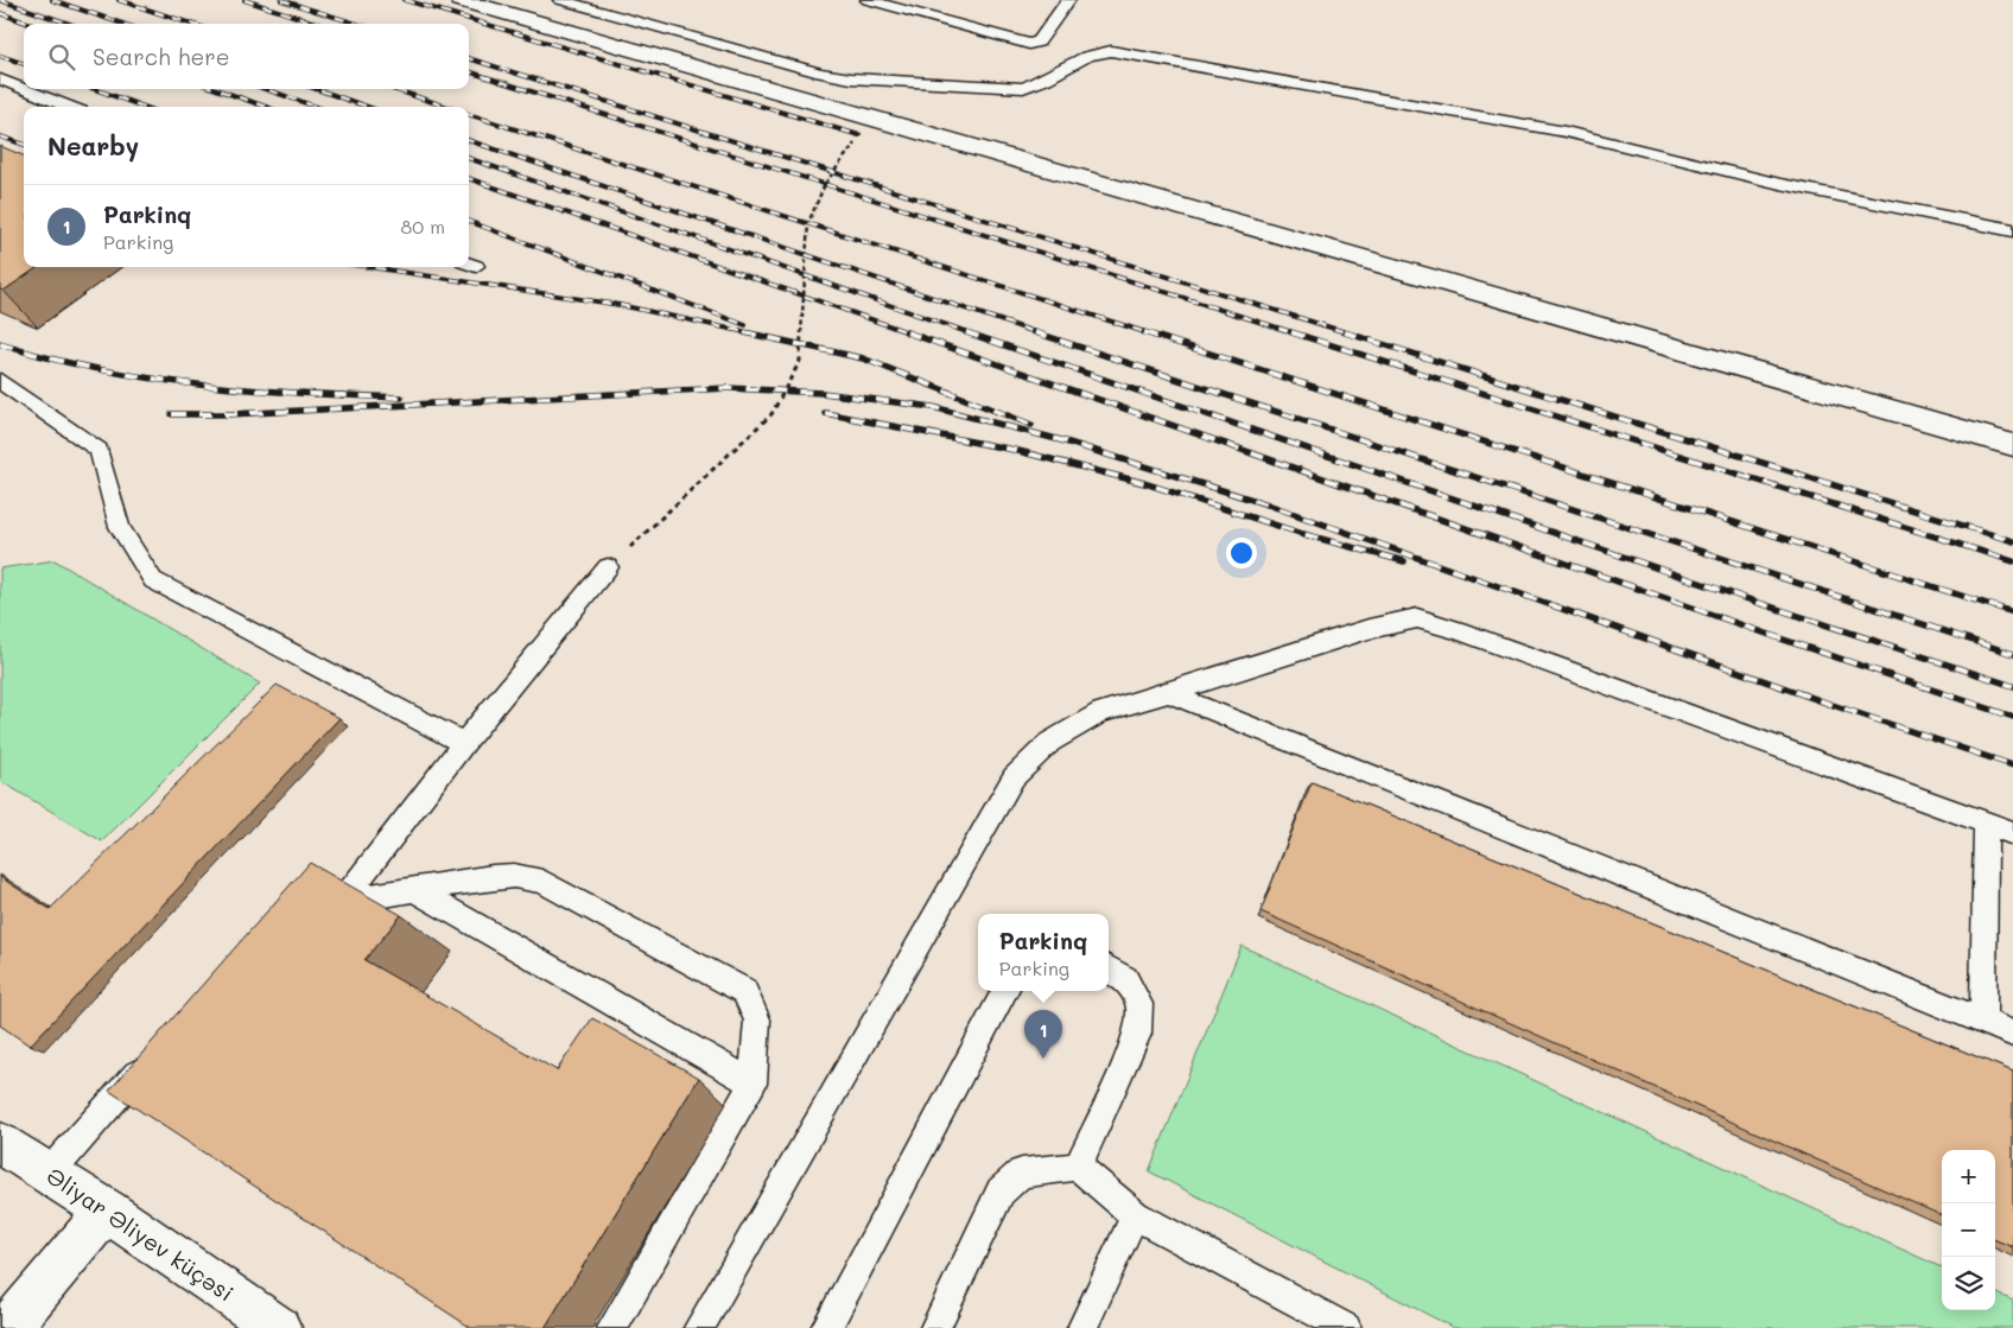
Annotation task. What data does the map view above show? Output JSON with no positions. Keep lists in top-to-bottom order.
{
  "streets": {
    "street": ["Əliyar Əliyev küçəsi"]
  },
  "page": {
    "search": "Search here",
    "heading": "Nearby",
    "list": [
      {
        "mark": "1",
        "name": "Parkinq",
        "note": "Parking",
        "value": "80 m"
      }
    ],
    "popup": ["Parkinq", "Parking"],
    "pins": "1",
    "map_buttons": ["+", "−"]
  }
}
